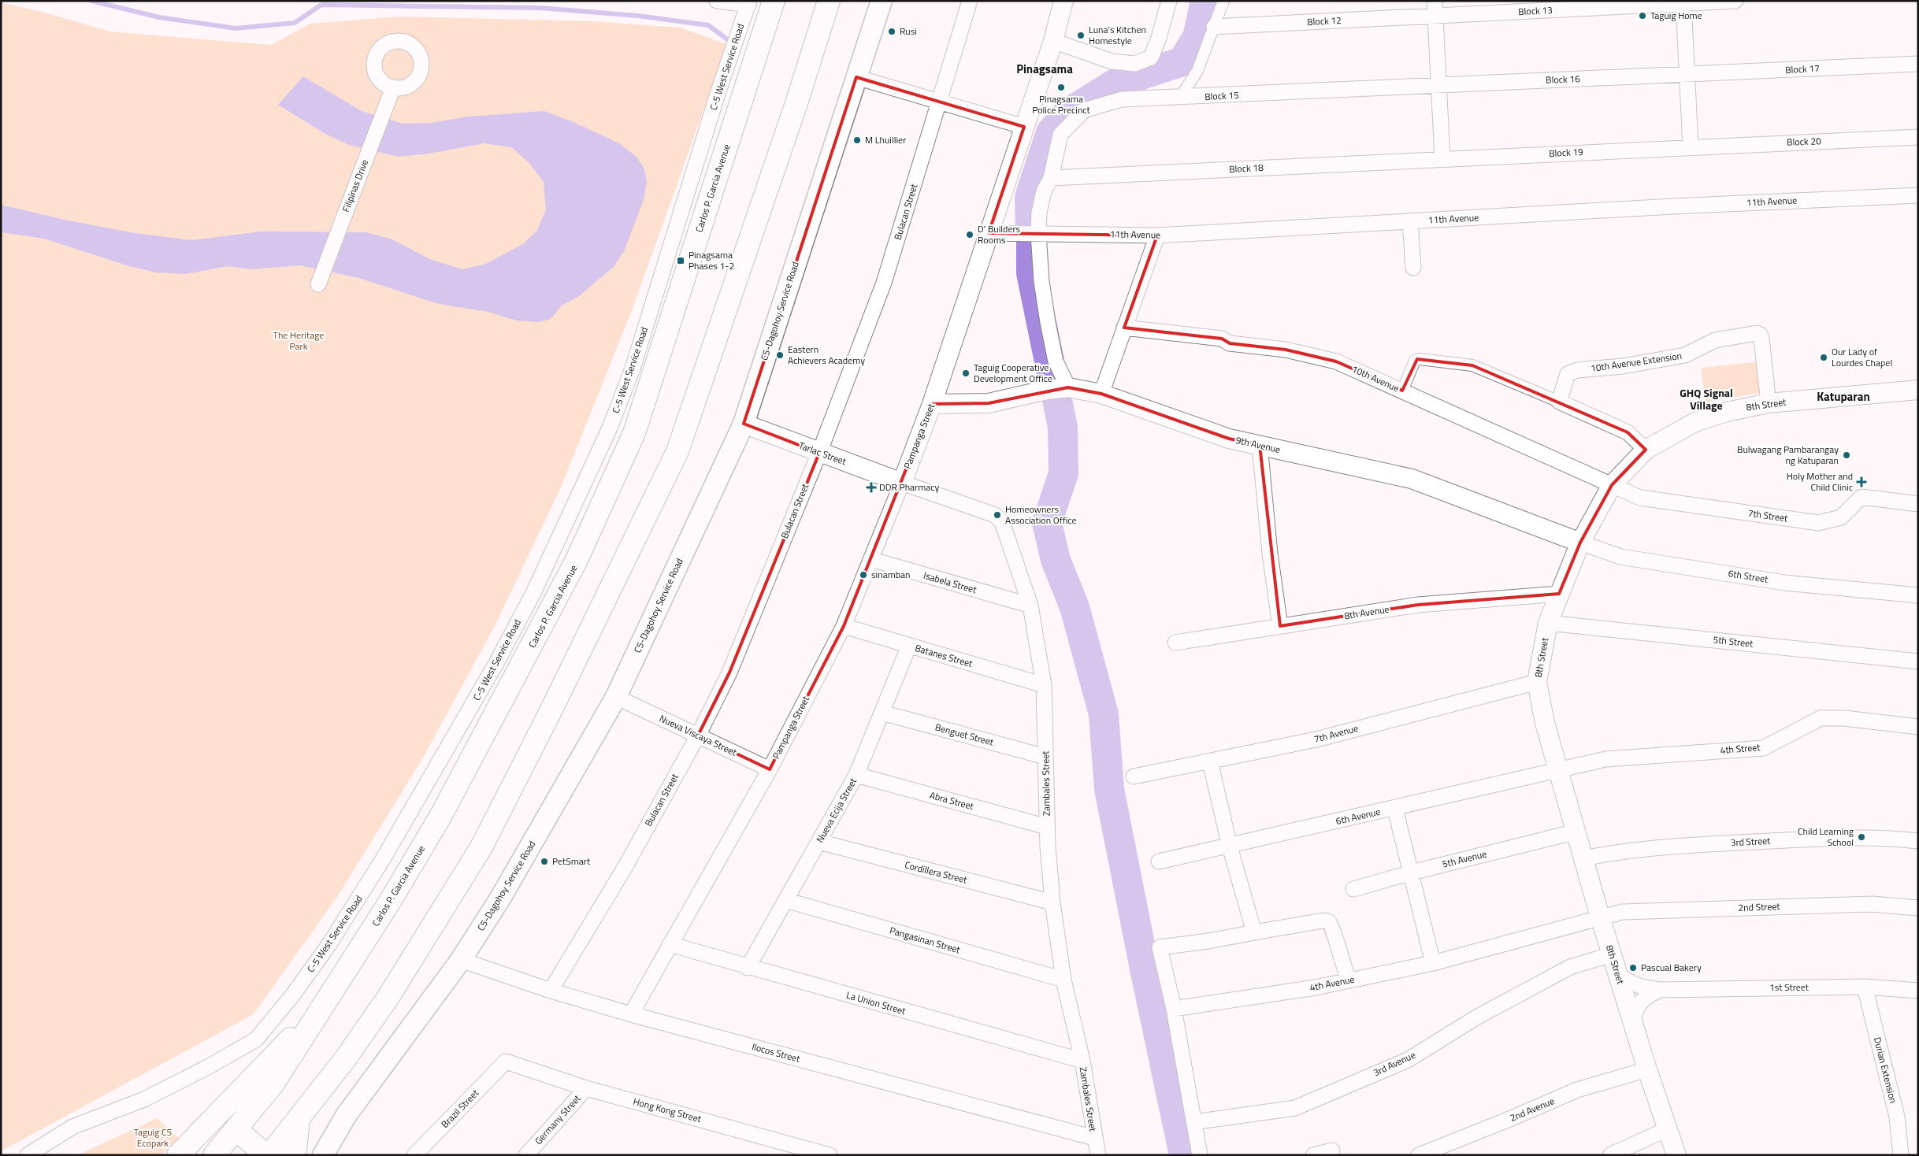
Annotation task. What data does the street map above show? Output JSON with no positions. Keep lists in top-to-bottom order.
{
  "streets": {
    "main road": ["Carlos P. Garcia Avenue", "C5-Dagohoy Service Road"],
    "street": [
      "Block 13",
      "Block 12",
      "C-5 West Service Road",
      "Block 17",
      "Block 16",
      "Block 15",
      "Block 20",
      "Block 19",
      "Block 18",
      "Filipinas Drive",
      "11th Avenue",
      "Bulacan Street",
      "10th Avenue Extension",
      "10th Avenue",
      "8th Street",
      "Pampanga Street",
      "9th Avenue",
      "Tarlac Street",
      "7th Street",
      "6th Street",
      "Isabela Street",
      "8th Avenue",
      "5th Street",
      "Batanes Street",
      "7th Avenue",
      "Benguet Street",
      "Nueva Viscaya Street",
      "4th Street",
      "Zambales Street",
      "Abra Street",
      "Nueva Ecija Street",
      "6th Avenue",
      "3rd Street",
      "5th Avenue",
      "Cordillera Street",
      "2nd Street",
      "Pangasinan Street",
      "4th Avenue",
      "1st Street",
      "La Union Street",
      "Ilocos Street",
      "3rd Avenue",
      "Durian Extension",
      "Brazil Street",
      "2nd Avenue",
      "Hong Kong Street",
      "Germany Street"
    ]
  },
  "crossings": [
    ["Block 13", "Block 12"],
    ["Block 17", "Block 16"],
    ["Block 16", "Block 15"],
    ["Block 15", "Block 18"],
    ["Block 15", "11th Avenue"],
    ["Block 15", "9th Avenue"],
    ["Block 20", "Block 19"],
    ["Block 19", "Block 18"],
    ["11th Avenue", "Pampanga Street"],
    ["Bulacan Street", "Tarlac Street"],
    ["Bulacan Street", "Nueva Viscaya Street"],
    ["Bulacan Street", "Ilocos Street"],
    ["C5-Dagohoy Service Road", "Tarlac Street"],
    ["C5-Dagohoy Service Road", "Nueva Viscaya Street"],
    ["C5-Dagohoy Service Road", "Ilocos Street"],
    ["10th Avenue Extension", "8th Street"],
    ["10th Avenue", "8th Street"],
    ["10th Avenue", "7th Street"],
    ["8th Street", "9th Avenue"],
    ["8th Street", "7th Street"],
    ["8th Street", "6th Street"],
    ["8th Street", "8th Avenue"],
    ["8th Street", "5th Street"],
    ["8th Street", "7th Avenue"],
    ["8th Street", "4th Street"],
    ["8th Street", "6th Avenue"],
    ["8th Street", "3rd Street"],
    ["8th Street", "5th Avenue"],
    ["8th Street", "2nd Street"],
    ["8th Street", "4th Avenue"],
    ["8th Street", "1st Street"],
    ["8th Street", "3rd Avenue"],
    ["8th Street", "2nd Avenue"],
    ["Pampanga Street", "9th Avenue"],
    ["Pampanga Street", "Tarlac Street"],
    ["Pampanga Street", "Isabela Street"],
    ["Pampanga Street", "Batanes Street"],
    ["Pampanga Street", "Nueva Viscaya Street"],
    ["Pampanga Street", "Zambales Street"],
    ["Pampanga Street", "La Union Street"],
    ["Pampanga Street", "Ilocos Street"],
    ["9th Avenue", "6th Street"],
    ["Tarlac Street", "Zambales Street"],
    ["Isabela Street", "Zambales Street"],
    ["Batanes Street", "Zambales Street"],
    ["Batanes Street", "Nueva Ecija Street"],
    ["Benguet Street", "Zambales Street"],
    ["Benguet Street", "Nueva Ecija Street"],
    ["4th Street", "6th Avenue"],
    ["Zambales Street", "Abra Street"],
    ["Zambales Street", "Cordillera Street"],
    ["Zambales Street", "Pangasinan Street"],
    ["Zambales Street", "La Union Street"],
    ["Zambales Street", "Ilocos Street"],
    ["Abra Street", "Nueva Ecija Street"],
    ["Nueva Ecija Street", "Cordillera Street"],
    ["Nueva Ecija Street", "Pangasinan Street"],
    ["Nueva Ecija Street", "La Union Street"],
    ["2nd Street", "4th Avenue"],
    ["1st Street", "Durian Extension"],
    ["Brazil Street", "Hong Kong Street"],
    ["Hong Kong Street", "Germany Street"]
  ],
  "districts": ["Pinagsama", "GHQ Signal Village", "Katuparan"],
  "parks": ["The Heritage Park", "Taguig C5 Ecopark"],
  "places": {
    "other": [
      "Taguig Home",
      "Rusi",
      "Luna's Kitchen Homestyle",
      "Pinagsama Police Precinct",
      "M Lhuillier",
      "D' Builders Rooms",
      "Eastern Achievers Academy",
      "Our Lady of Lourdes Chapel",
      "Taguig Cooperative Development Office",
      "Bulwagang Pambarangay ng Katuparan",
      "Homeowners Association Office",
      "sinamban",
      "Child Learning School",
      "PetSmart",
      "Pascual Bakery"
    ],
    "transit": ["Pinagsama Phases 1-2"],
    "health": ["Holy Mother and Child Clinic", "DDR Pharmacy"]
  }
}
